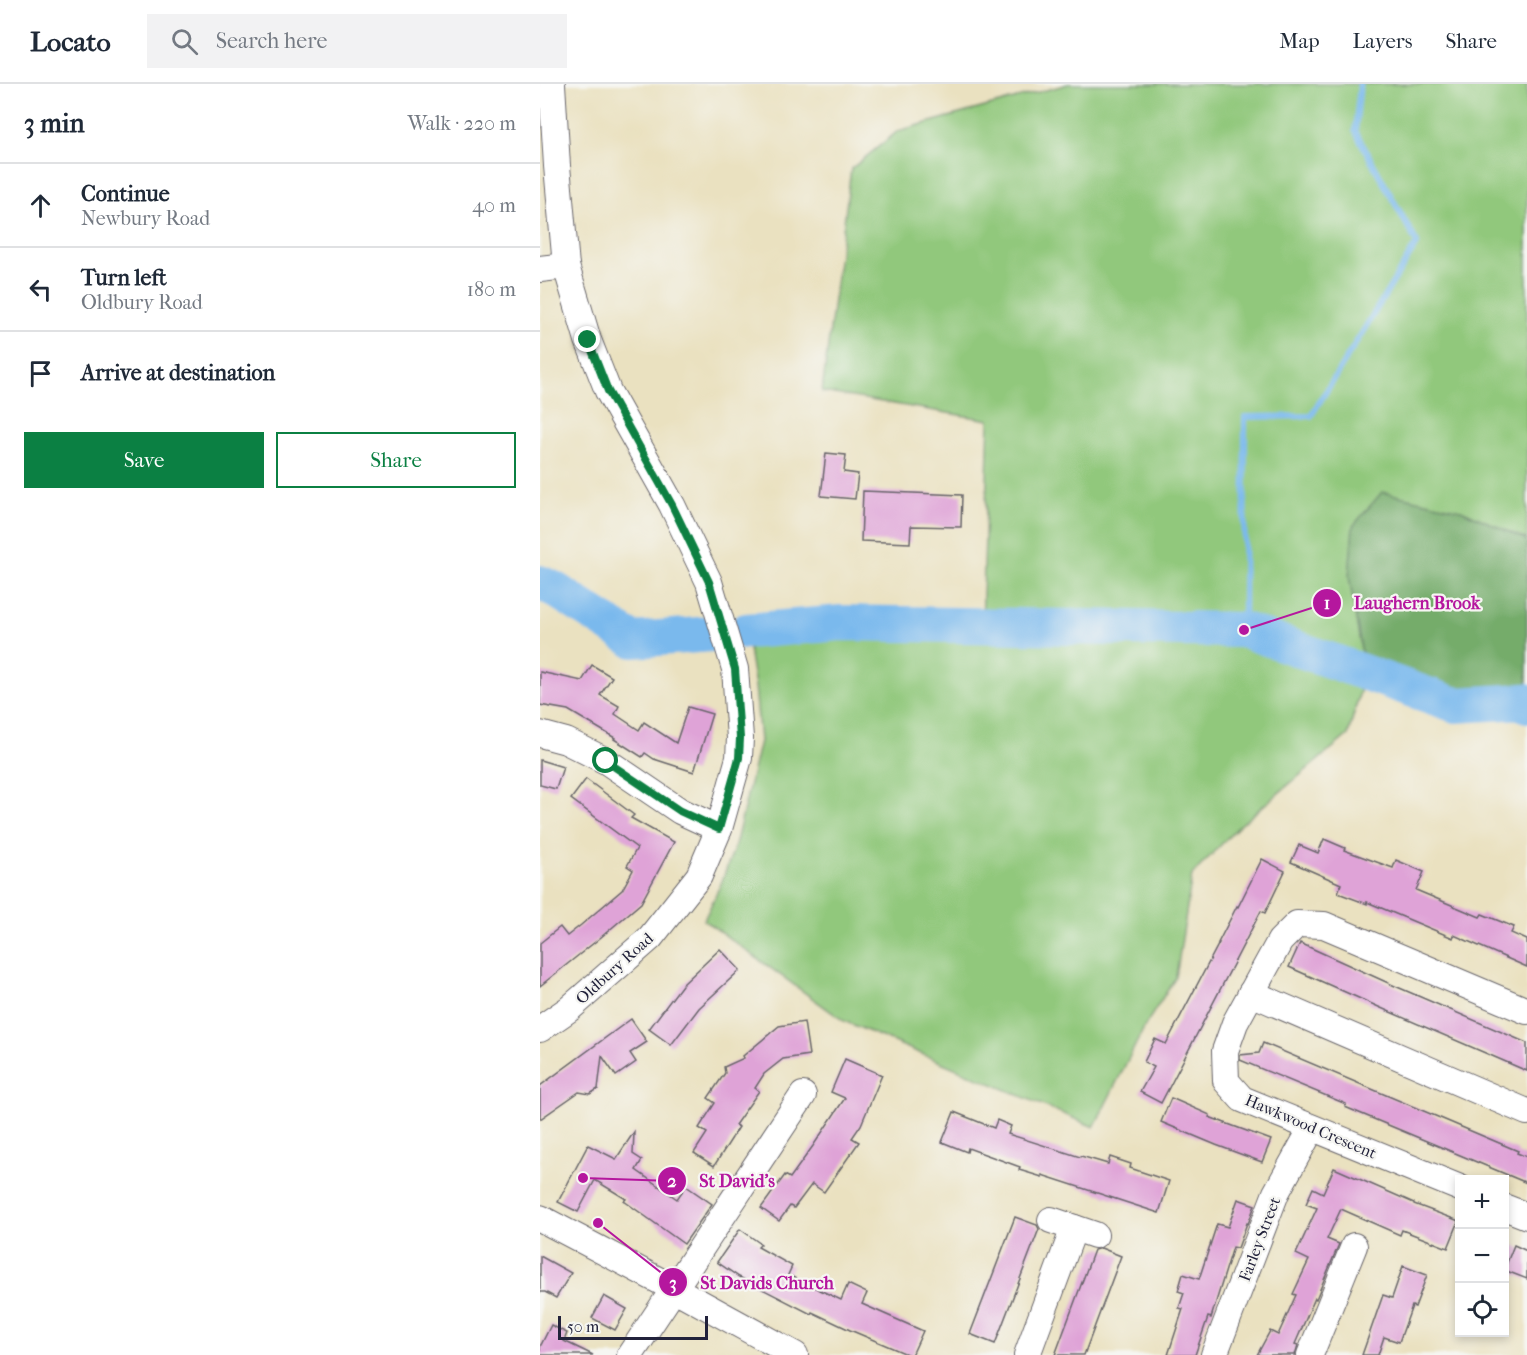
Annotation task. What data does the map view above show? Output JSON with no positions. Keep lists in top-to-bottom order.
{
  "streets": {
    "street": ["Oldbury Road", "Hawkwood Crescent", "Farley Street"]
  },
  "crossings": [
    ["Hawkwood Crescent", "Farley Street"]
  ],
  "places": ["Laughern Brook", "St David's", "St Davids Church"],
  "scale_bar": "50 m",
  "page": {
    "header": "Locato",
    "search": "Search here",
    "nav": ["Map", "Layers", "Share"],
    "heading": ["3 min", "Walk · 220 m"],
    "list": [
      ["Continue", "Newbury Road", "40 m"],
      ["Turn left", "Oldbury Road", "180 m"],
      "Arrive at destination"
    ],
    "buttons": ["Save", "Share"],
    "map_buttons": ["+", "−"],
    "scale": "50 m"
  }
}
